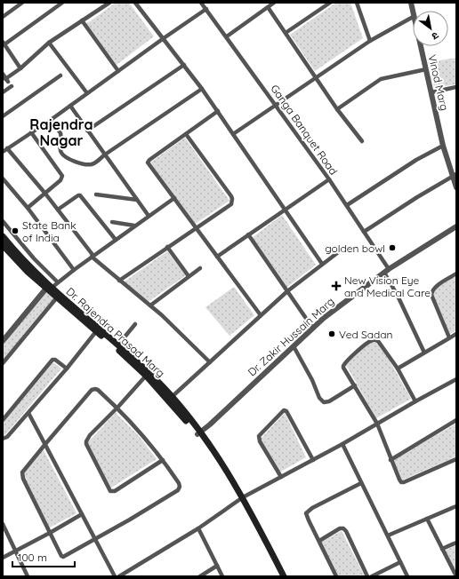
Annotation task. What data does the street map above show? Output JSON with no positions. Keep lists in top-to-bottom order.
{
  "streets": {
    "main road": ["Dr. Rajendra Prasad Marg"],
    "street": ["Vinod Marg", "Ganga Banquet Road", "Dr. Zakir Hussain Marg"]
  },
  "crossings": [
    ["Ganga Banquet Road", "Dr. Zakir Hussain Marg"],
    ["Dr. Rajendra Prasad Marg", "Dr. Zakir Hussain Marg"]
  ],
  "districts": ["Rajendra Nagar"],
  "places": {
    "other": ["State Bank of India", "golden bowl", "Ved Sadan"],
    "health": ["New Vision Eye and Medical Care"]
  },
  "scale_bar": "100 m",
  "north": "bottom right"
}
